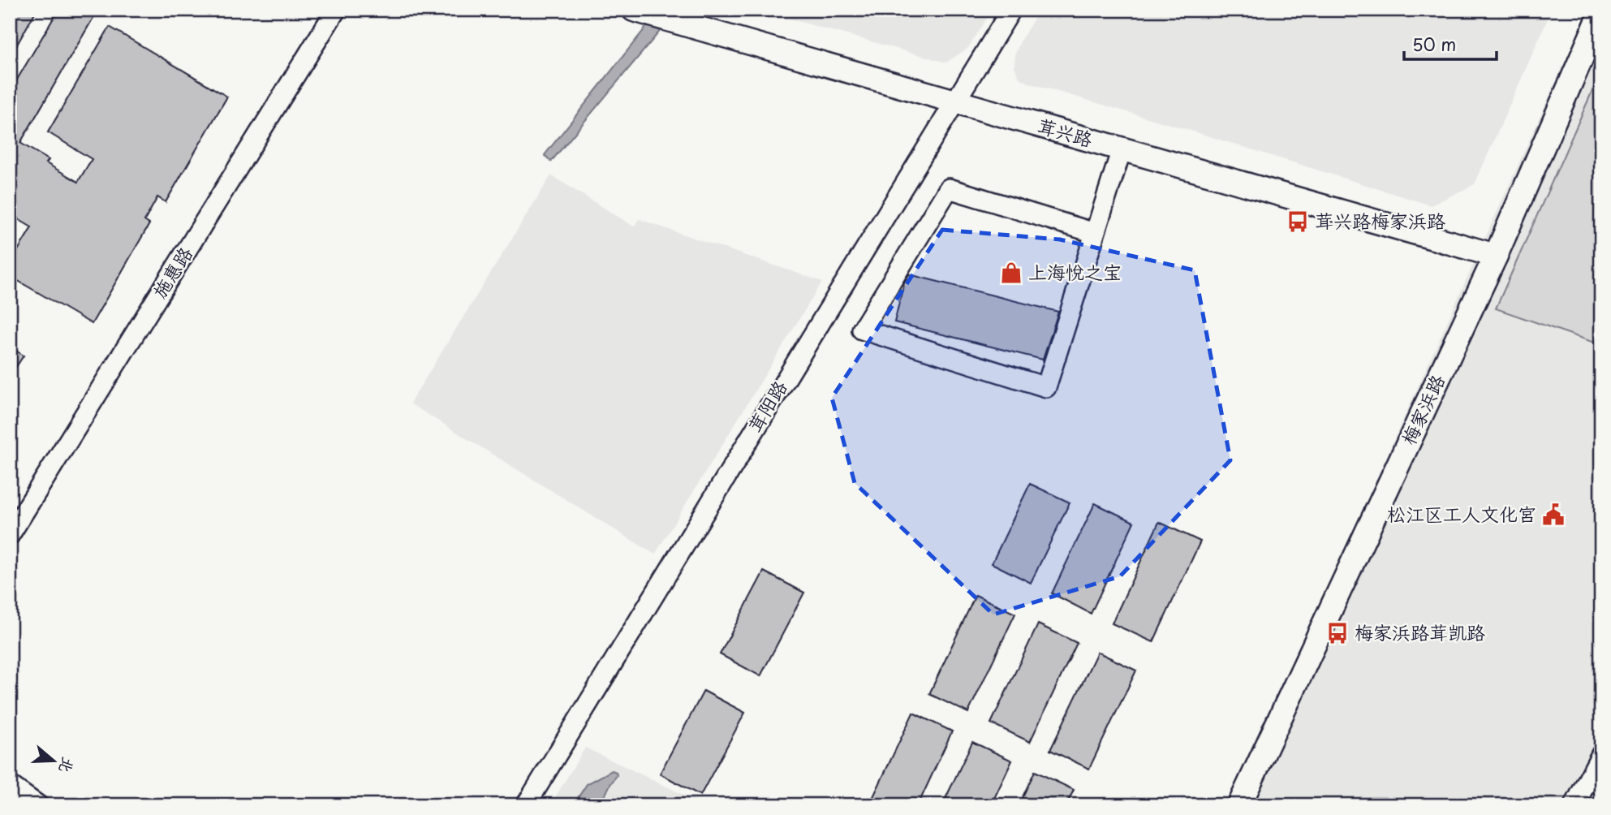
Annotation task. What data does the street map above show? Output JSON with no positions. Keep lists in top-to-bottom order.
{
  "streets": {
    "main road": ["茸兴路", "梅家浜路"],
    "street": ["施惠路", "茸阳路"]
  },
  "crossings": [
    ["茸兴路", "茸阳路"],
    ["茸兴路", "梅家浜路"]
  ],
  "places": {
    "bus stop": ["茸兴路梅家浜路", "梅家浜路茸凯路"],
    "shop": ["上海悦之宝"],
    "public building": ["松江区工人文化宫"]
  },
  "scale_bar": "50 m",
  "north": "right"
}
